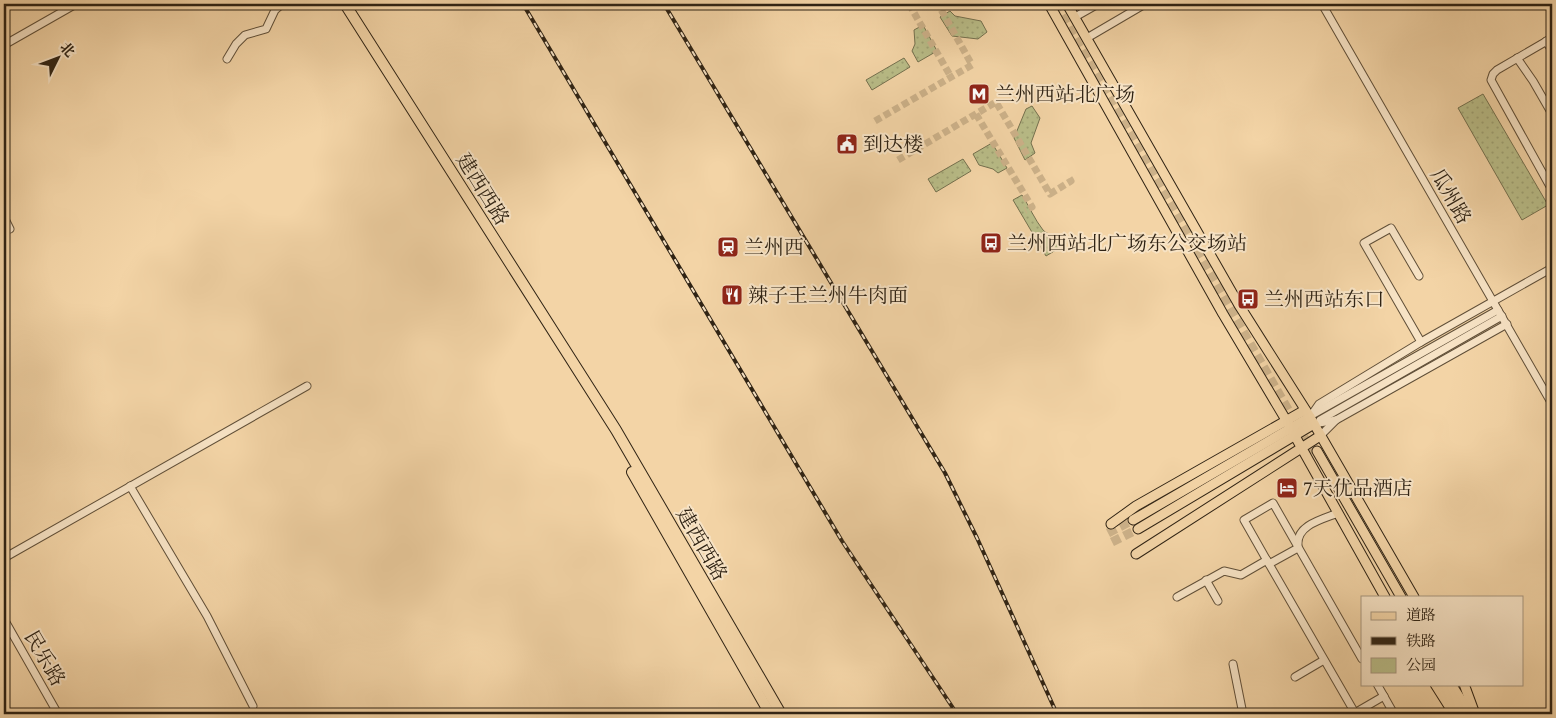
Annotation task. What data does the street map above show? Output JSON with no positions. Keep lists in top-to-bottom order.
{
  "streets": {
    "highway": ["建西西路"],
    "street": ["瓜州路", "民乐路"]
  },
  "places": {
    "metro station": ["兰州西站北广场"],
    "public building": ["到达楼"],
    "bus stop": ["兰州西站北广场东公交场站", "兰州西站东口"],
    "station": ["兰州西"],
    "restaurant": ["辣子王兰州牛肉面"],
    "hotel": ["7天优品酒店"]
  },
  "legend": ["道路", "铁路", "公园"],
  "north": "top right"
}
